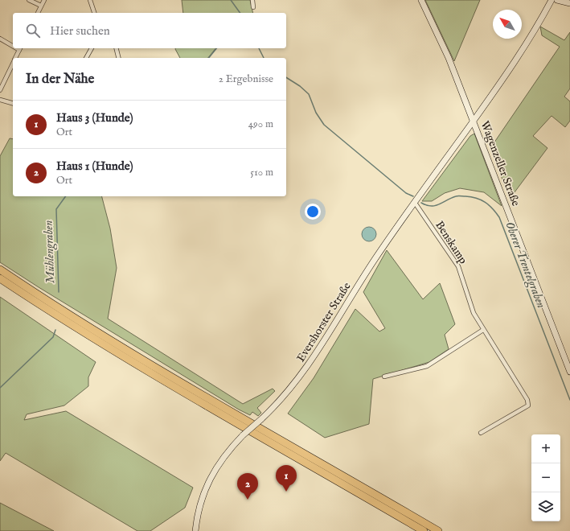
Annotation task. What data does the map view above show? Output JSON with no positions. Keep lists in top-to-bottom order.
{
  "streets": {
    "street": ["Wagenzeller Straße", "Benskamp", "Evershorster Straße"]
  },
  "crossings": [
    ["Wagenzeller Straße", "Evershorster Straße"],
    ["Benskamp", "Evershorster Straße"]
  ],
  "water": ["Mühlengraben", "Oberer Trentelgraben"],
  "north": "top left",
  "page": {
    "search": "Hier suchen",
    "heading": ["In der Nähe", "2 Ergebnisse"],
    "list": [
      {
        "mark": "1",
        "name": "Haus 3 (Hunde)",
        "note": "Ort",
        "value": "490 m"
      },
      {
        "mark": "2",
        "name": "Haus 1 (Hunde)",
        "note": "Ort",
        "value": "510 m"
      }
    ],
    "map_buttons": ["+", "−"],
    "pins": ["1", "2"]
  }
}
